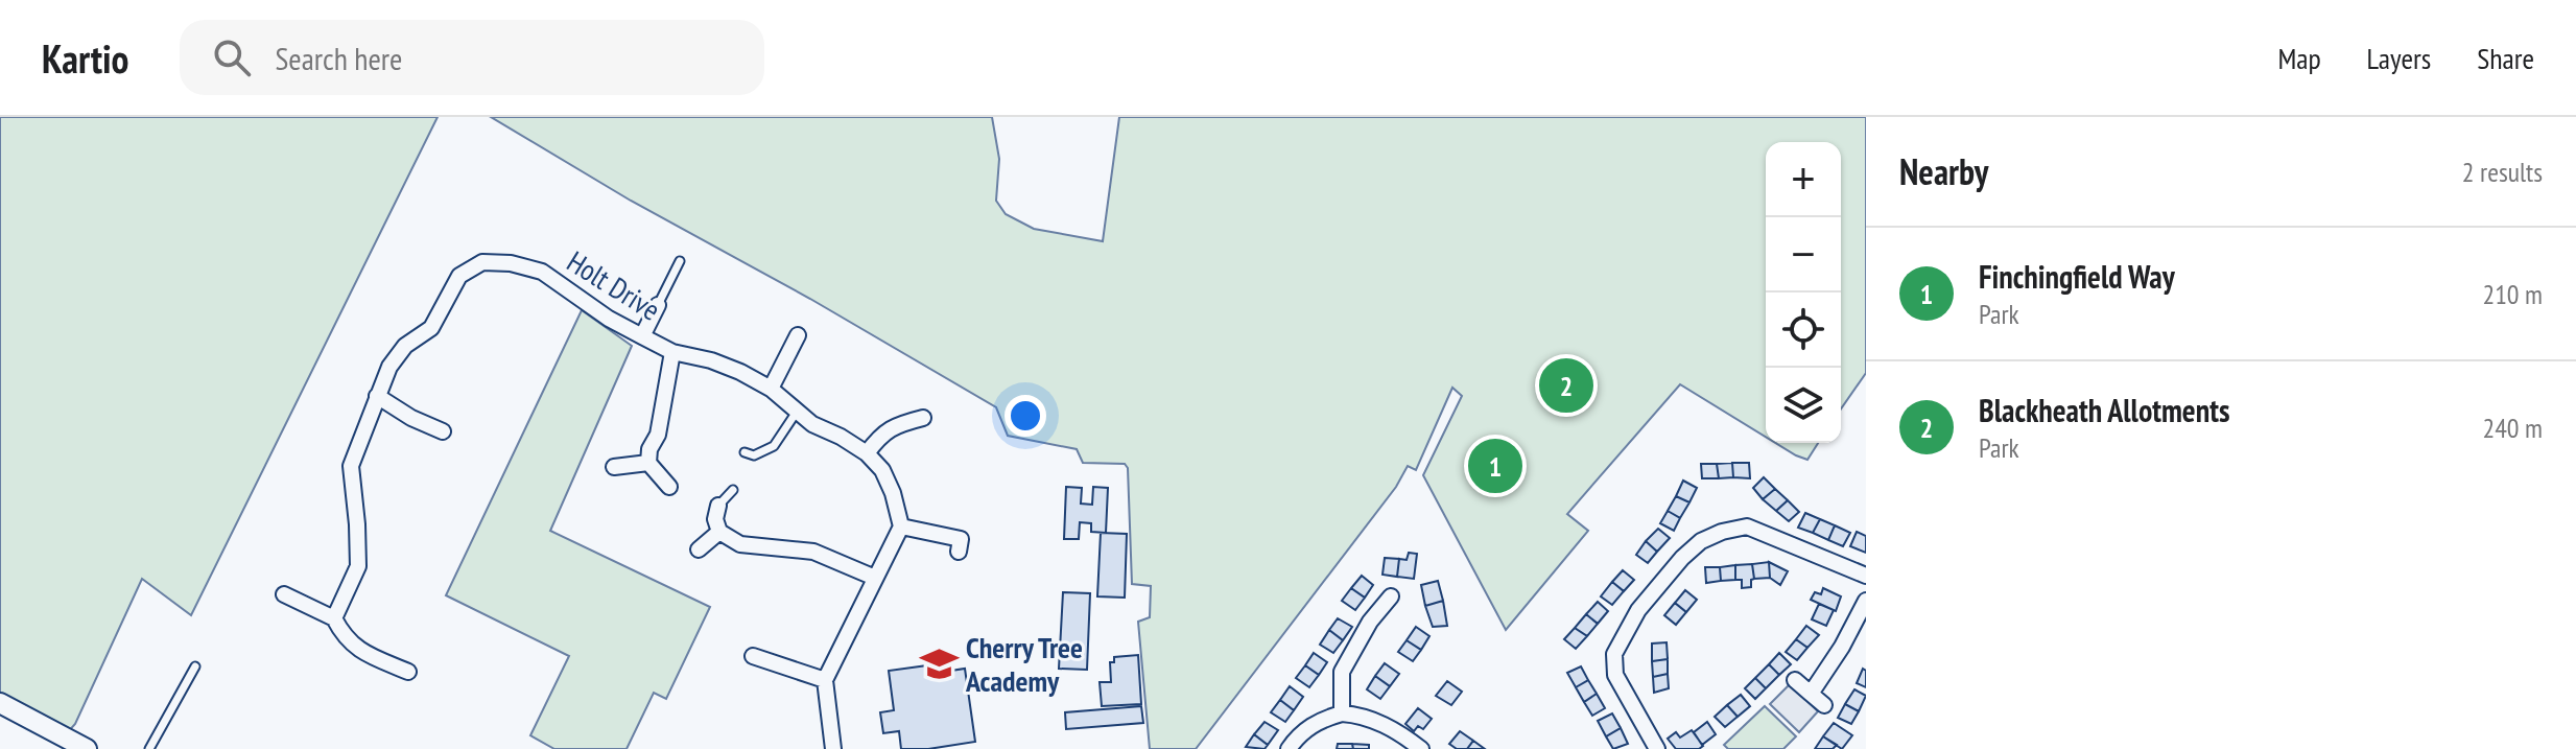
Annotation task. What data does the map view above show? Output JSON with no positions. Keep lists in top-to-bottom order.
{
  "streets": {
    "street": ["Holt Drive"]
  },
  "places": {
    "school or university": ["Cherry Tree Academy"]
  },
  "page": {
    "header": "Kartio",
    "search": "Search here",
    "nav": ["Map", "Layers", "Share"],
    "heading": ["Nearby", "2 results"],
    "map_buttons": ["+", "−"],
    "list": [
      {
        "mark": "1",
        "name": "Finchingfield Way",
        "note": "Park",
        "value": "210 m"
      },
      {
        "mark": "2",
        "name": "Blackheath Allotments",
        "note": "Park",
        "value": "240 m"
      }
    ],
    "pins": ["2", "1"]
  }
}
